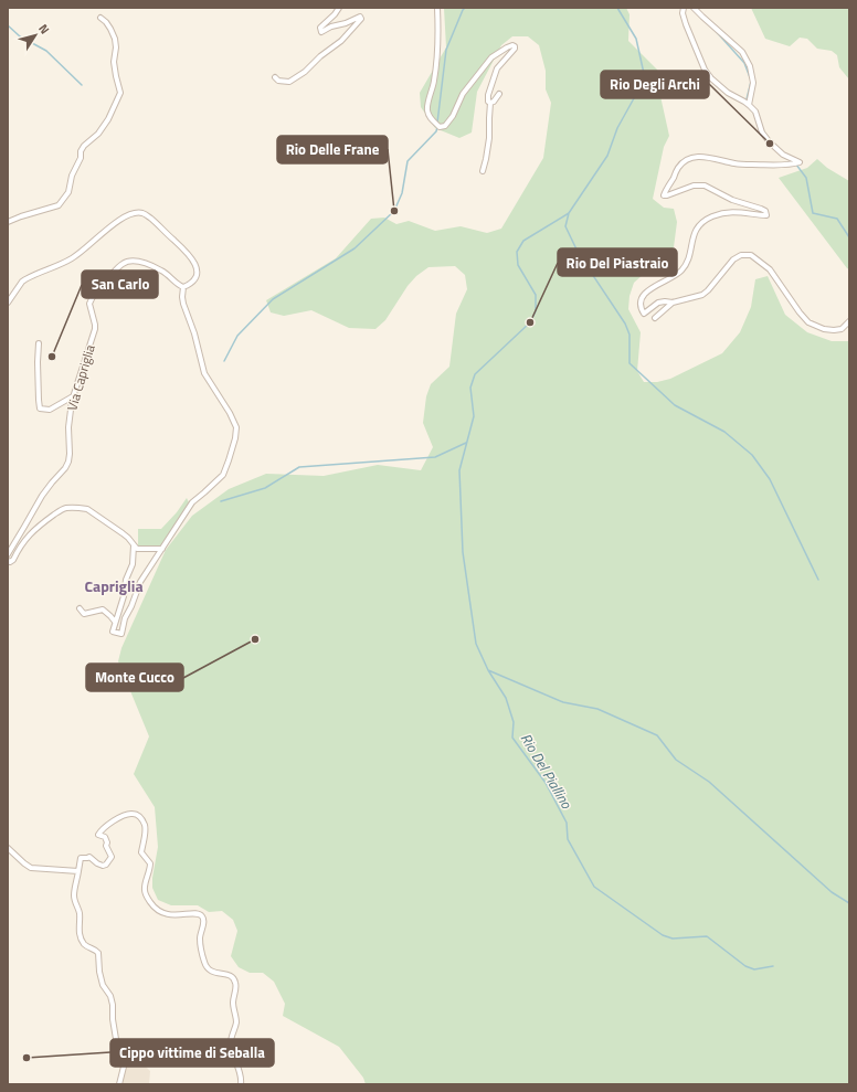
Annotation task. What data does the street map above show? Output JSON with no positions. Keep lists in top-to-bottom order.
{
  "streets": {
    "street": ["Via Capriglia"]
  },
  "districts": ["Capriglia"],
  "water": ["Rio Del Piallino"],
  "places": [
    "Rio Degli Archi",
    "Rio Delle Frane",
    "Rio Del Piastraio",
    "San Carlo",
    "Monte Cucco",
    "Cippo vittime di Seballa"
  ],
  "north": "top right"
}
